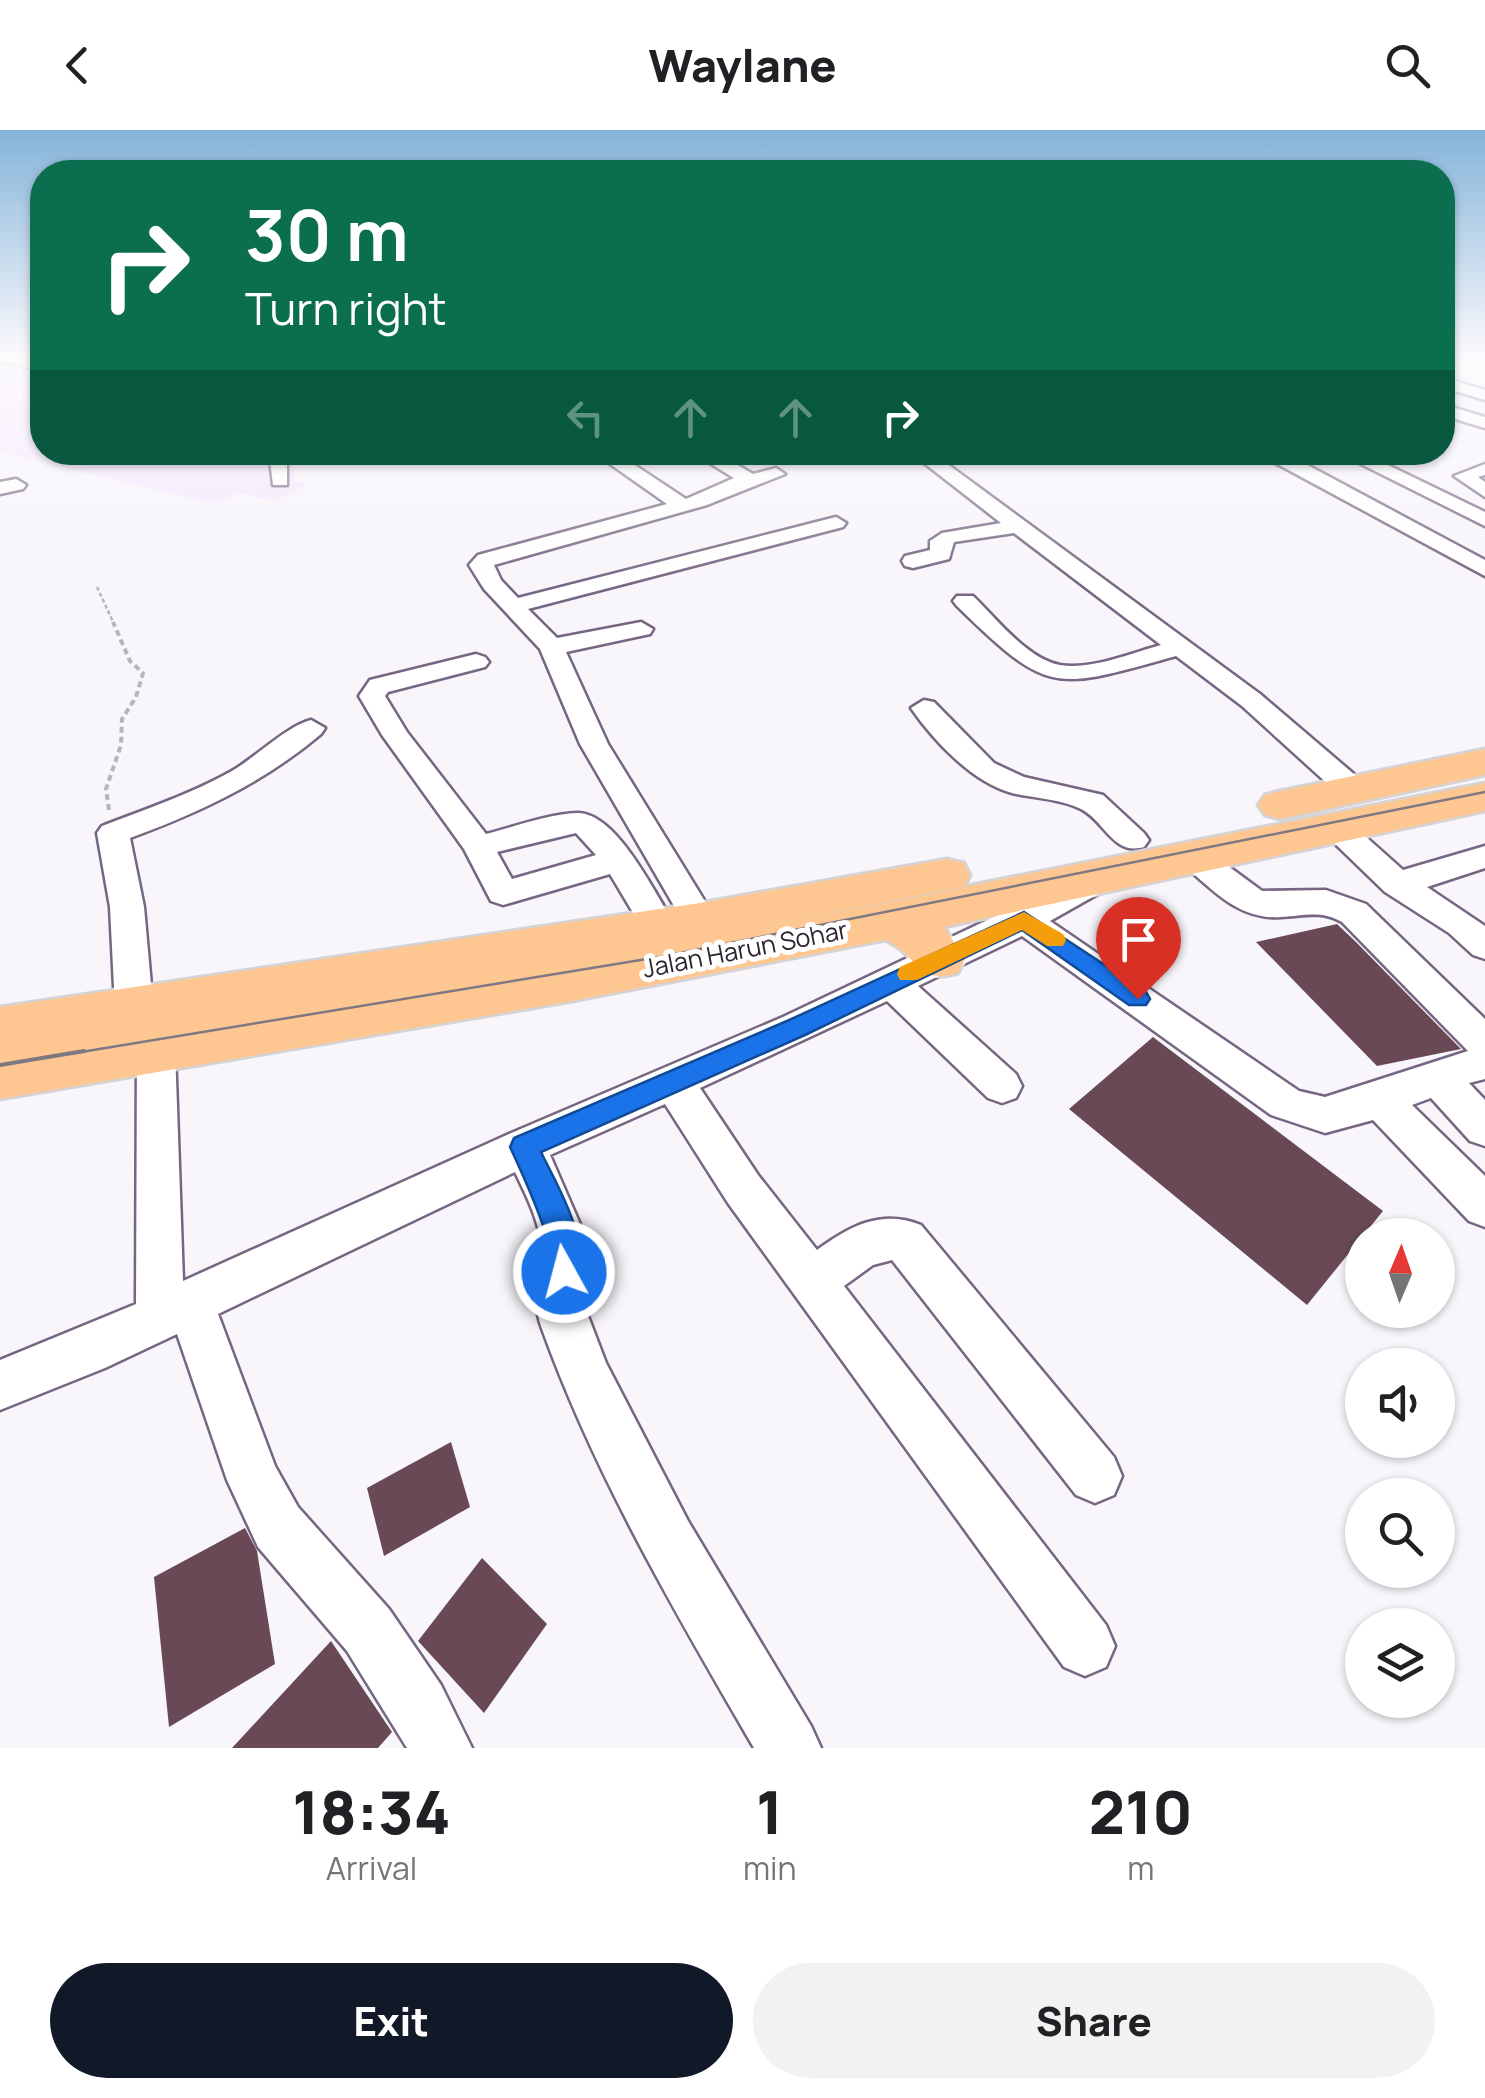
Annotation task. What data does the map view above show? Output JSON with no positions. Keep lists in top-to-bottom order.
{
  "streets": {
    "highway": ["Jalan Harun Sohar"]
  },
  "north": "top",
  "page": {
    "header": "Waylane",
    "turn": ["30 m", "Turn right"],
    "eta": [
      "18:34",
      "Arrival",
      "1",
      "min",
      "210",
      "m"
    ],
    "buttons": ["Exit", "Share"]
  }
}
